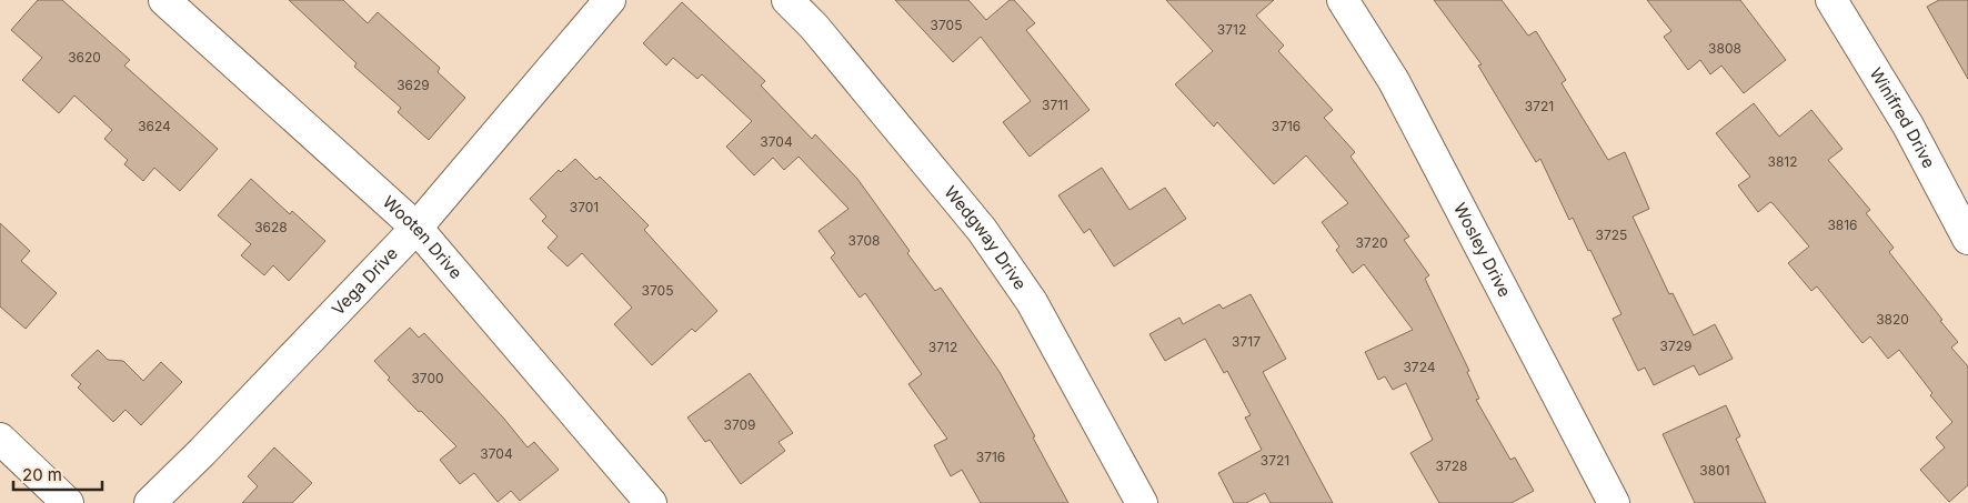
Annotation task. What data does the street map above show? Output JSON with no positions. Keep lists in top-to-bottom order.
{
  "streets": {
    "street": [
      "Winifred Drive",
      "Wooten Drive",
      "Wedgway Drive",
      "Wosley Drive",
      "Vega Drive"
    ]
  },
  "crossings": [
    ["Wooten Drive", "Vega Drive"]
  ],
  "house_numbers": [
    "3705",
    "3712",
    "3808",
    "3620",
    "3629",
    "3711",
    "3721",
    "3624",
    "3716",
    "3704",
    "3812",
    "3701",
    "3816",
    "3628",
    "3725",
    "3708",
    "3720",
    "3705",
    "3820",
    "3717",
    "3729",
    "3712",
    "3724",
    "3700",
    "3709",
    "3704",
    "3716",
    "3721",
    "3728",
    "3801"
  ],
  "scale_bar": "20 m"
}
